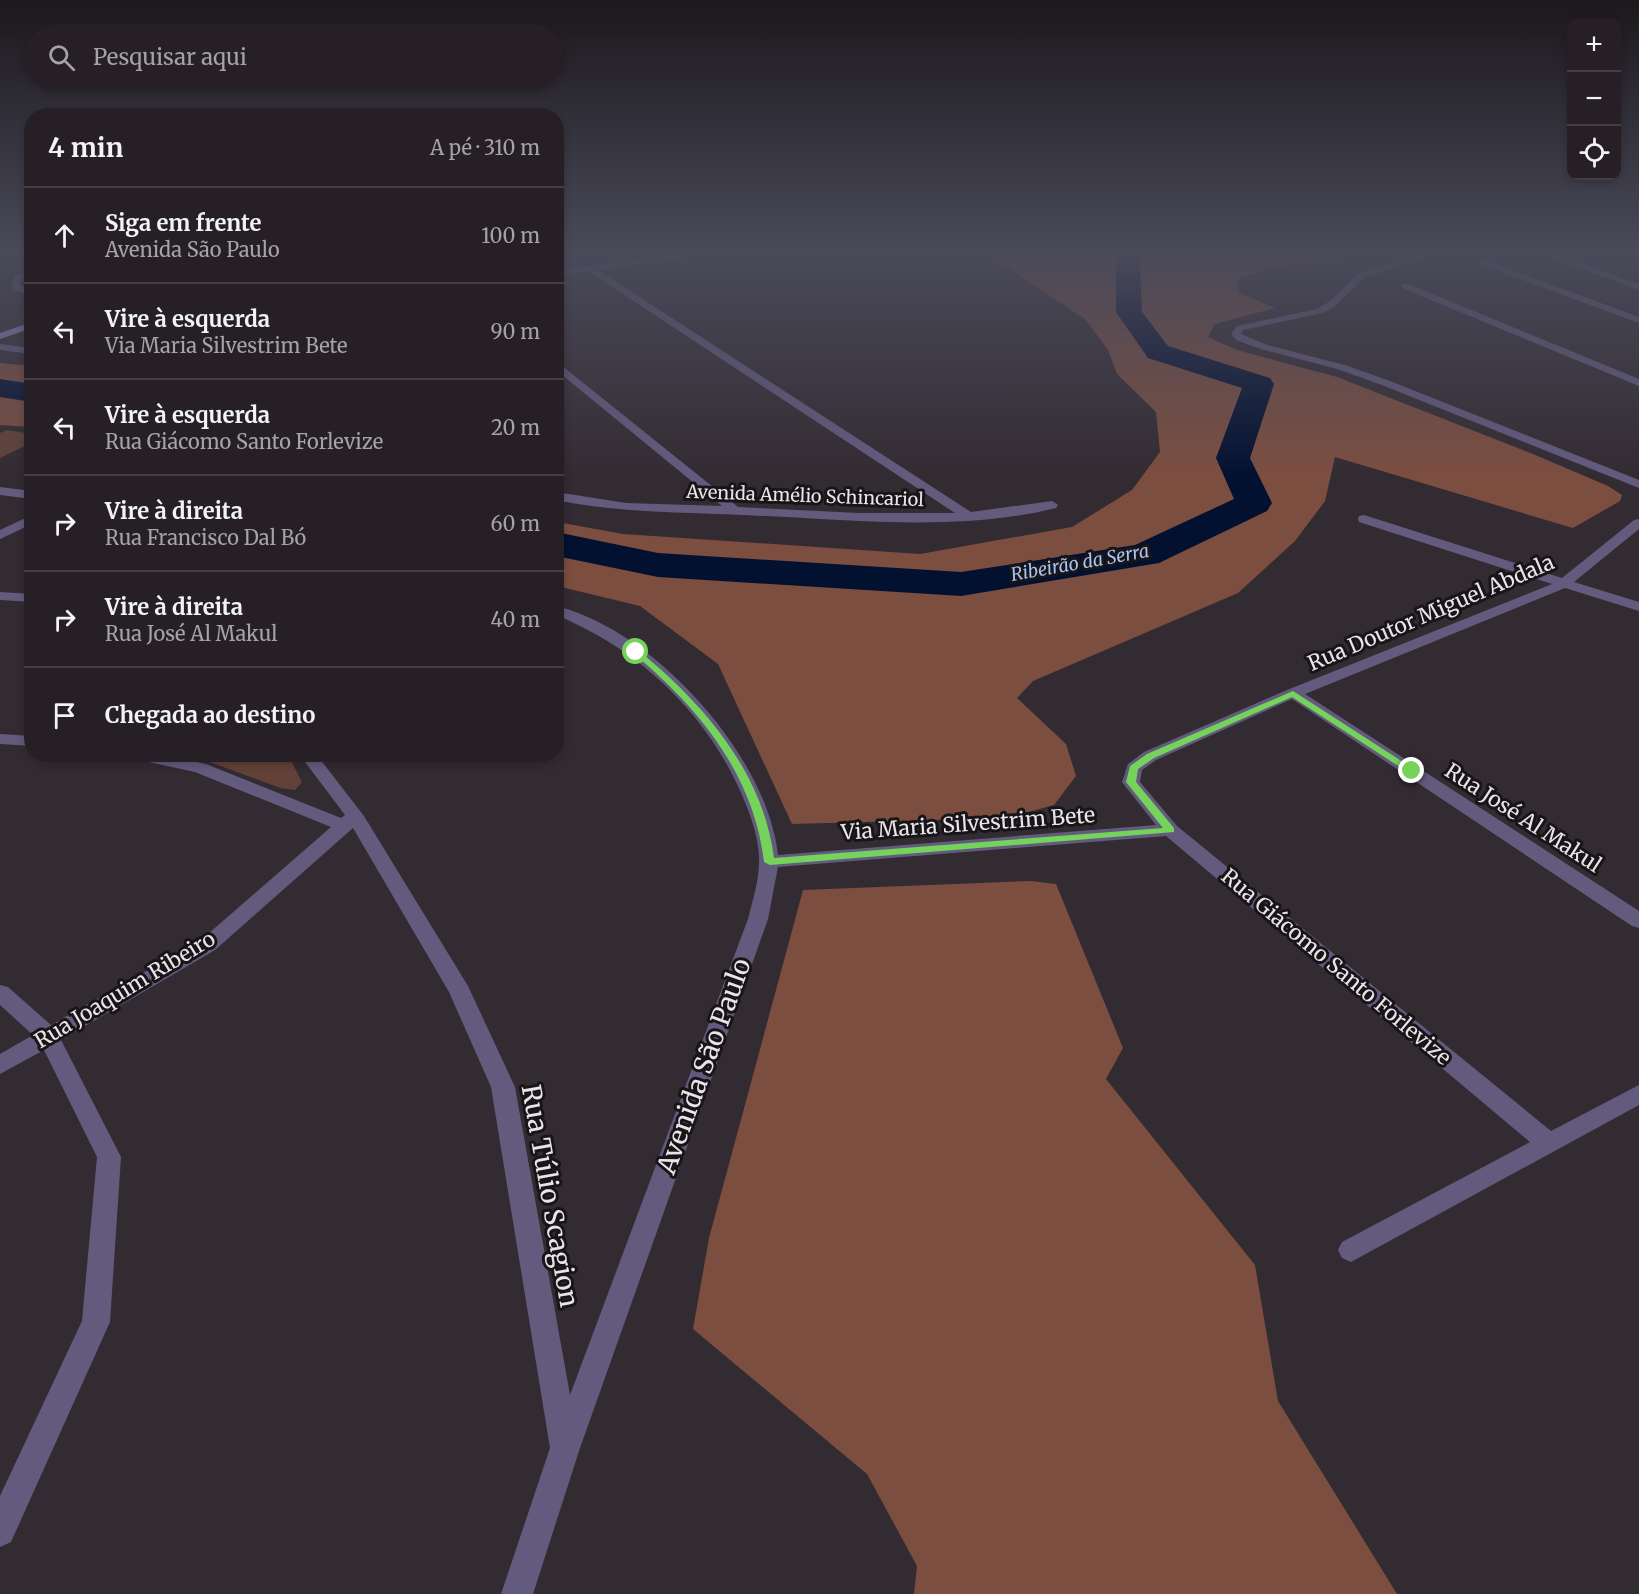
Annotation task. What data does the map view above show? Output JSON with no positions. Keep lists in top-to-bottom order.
{
  "streets": {
    "street": [
      "Avenida Amélio Schincariol",
      "Rua Doutor Miguel Abdala",
      "Rua José Al Makul",
      "Via Maria Silvestrim Bete",
      "Rua Giácomo Santo Forlevize",
      "Rua Joaquim Ribeiro",
      "Avenida São Paulo",
      "Rua Túlio Scagion"
    ]
  },
  "crossings": [
    ["Rua Doutor Miguel Abdala", "Rua José Al Makul"],
    ["Rua Doutor Miguel Abdala", "Rua Giácomo Santo Forlevize"],
    ["Via Maria Silvestrim Bete", "Rua Giácomo Santo Forlevize"],
    ["Via Maria Silvestrim Bete", "Avenida São Paulo"],
    ["Rua Joaquim Ribeiro", "Rua Túlio Scagion"],
    ["Avenida São Paulo", "Rua Túlio Scagion"]
  ],
  "water": ["Ribeirão da Serra"],
  "page": {
    "map_buttons": ["+", "−"],
    "search": "Pesquisar aqui",
    "heading": ["4 min", "A pé · 310 m"],
    "list": [
      ["Siga em frente", "Avenida São Paulo", "100 m"],
      ["Vire à esquerda", "Via Maria Silvestrim Bete", "90 m"],
      ["Vire à esquerda", "Rua Giácomo Santo Forlevize", "20 m"],
      ["Vire à direita", "Rua Francisco Dal Bó", "60 m"],
      ["Vire à direita", "Rua José Al Makul", "40 m"],
      "Chegada ao destino"
    ]
  }
}
